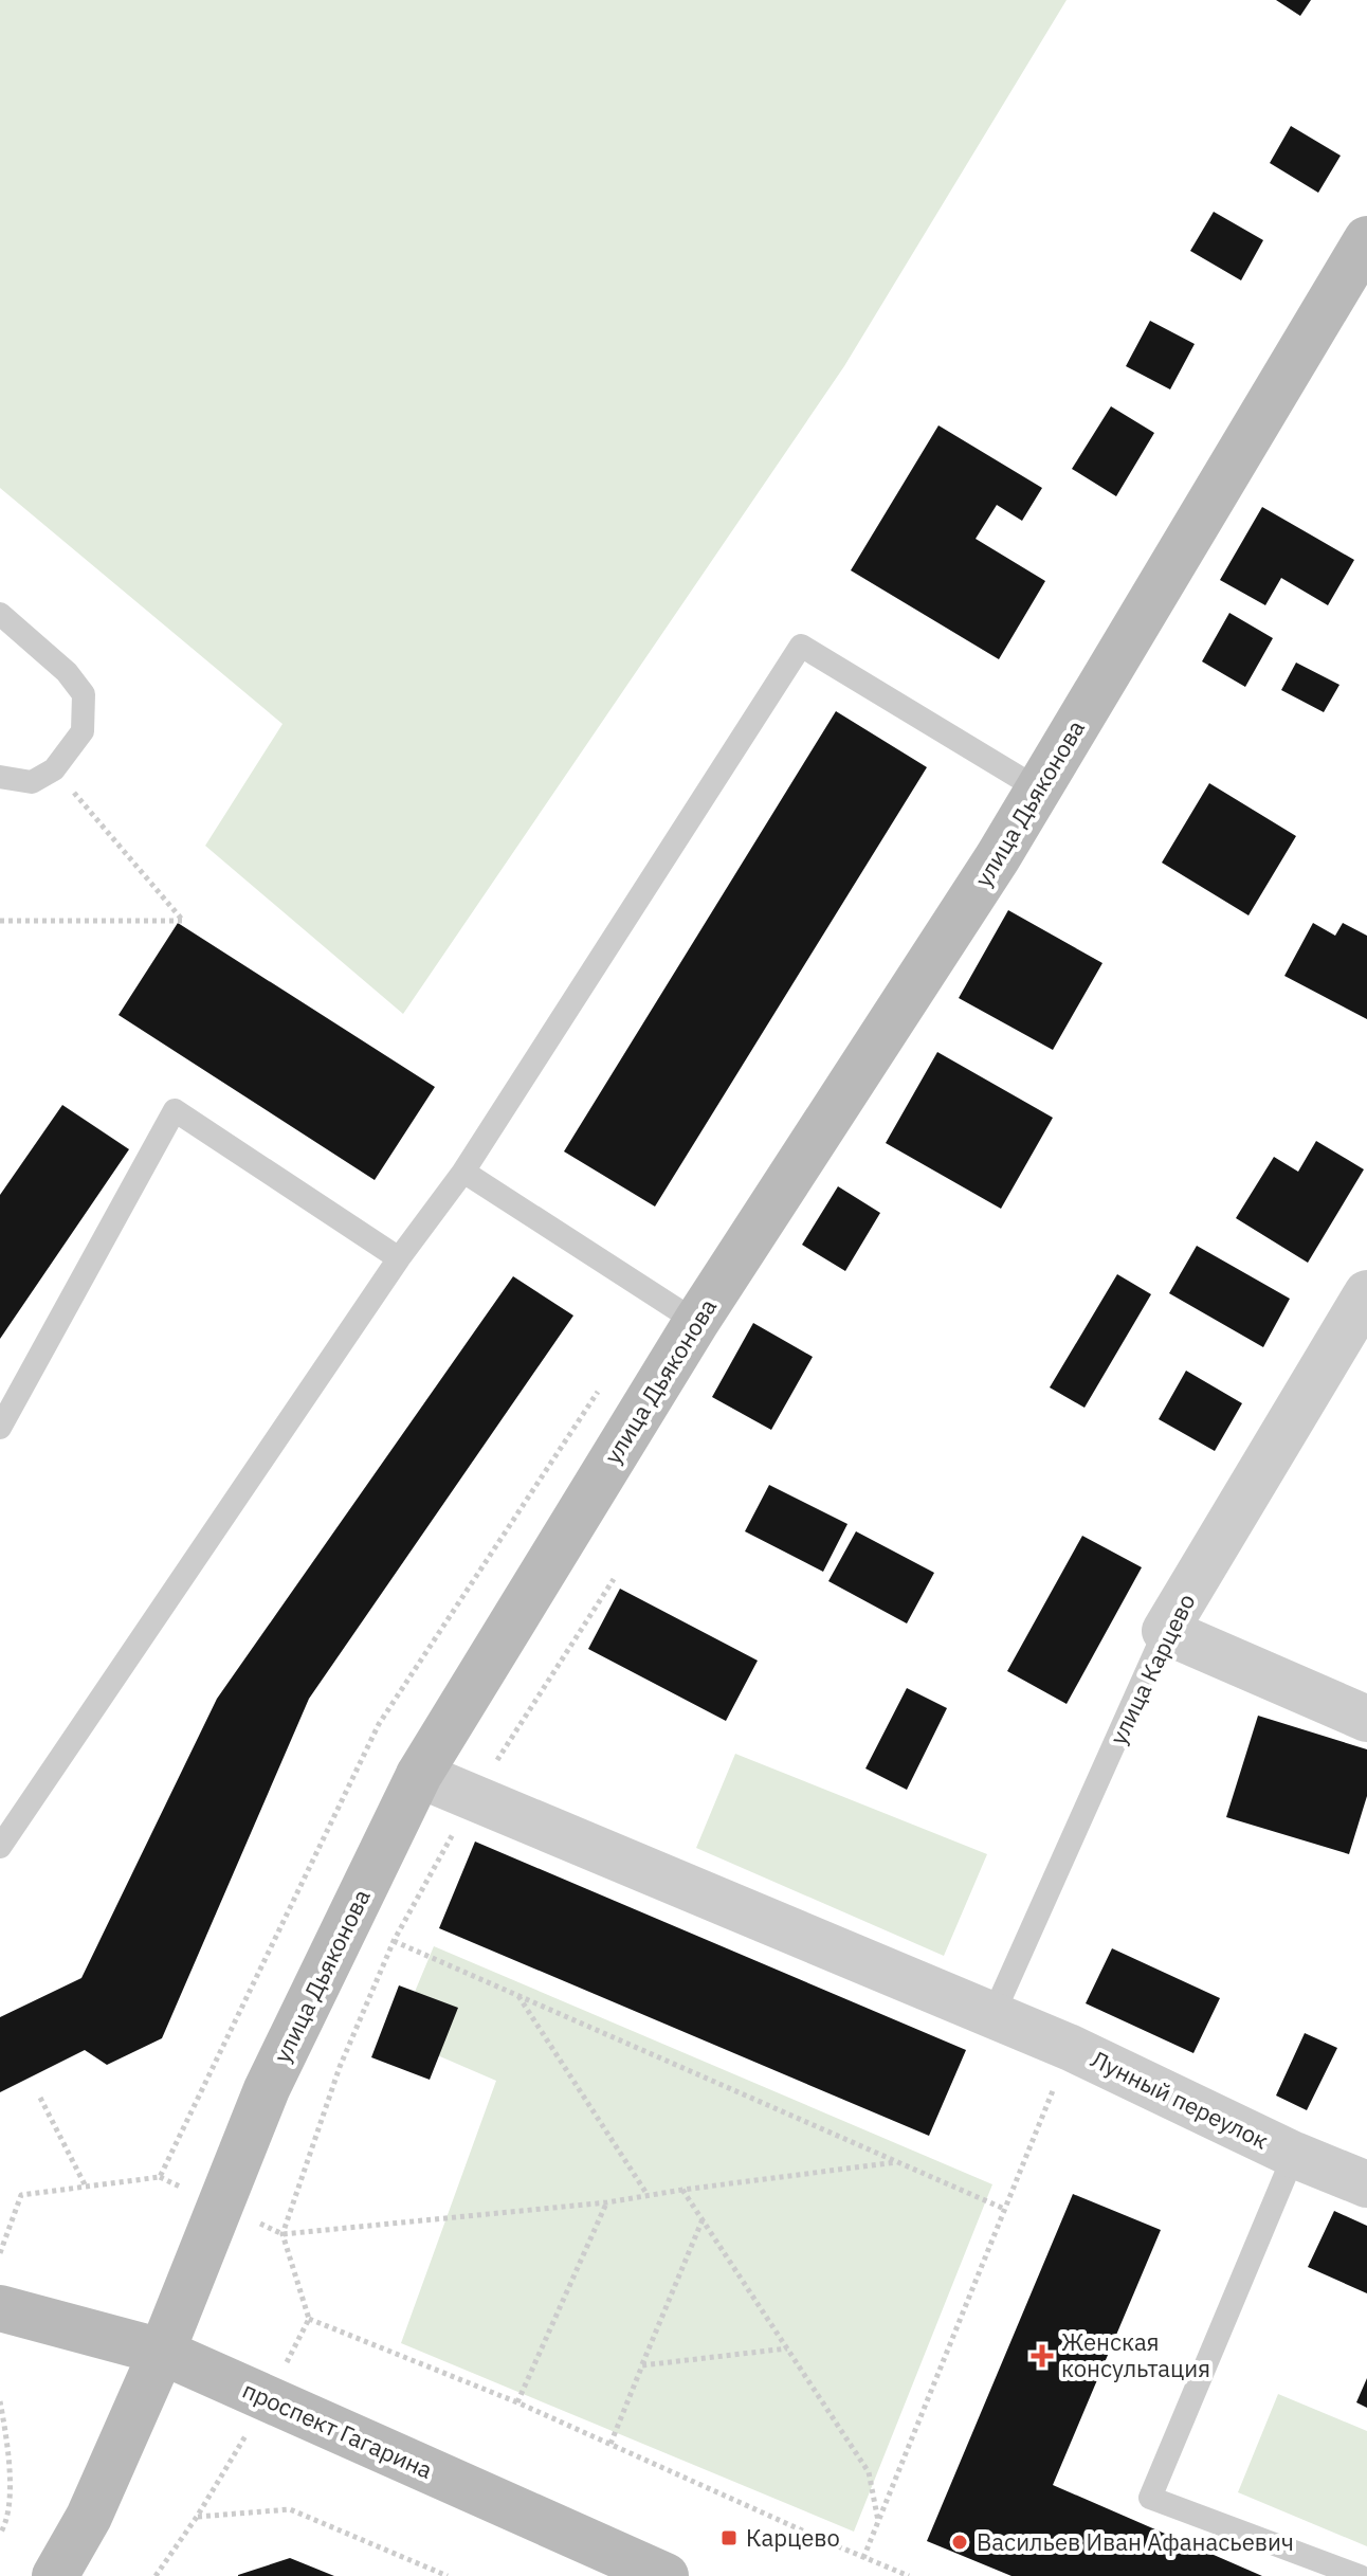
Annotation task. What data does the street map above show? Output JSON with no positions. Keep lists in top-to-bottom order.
{
  "streets": {
    "main road": ["улица Дьяконова", "проспект Гагарина"],
    "street": ["улица Карцево", "Лунный переулок"]
  },
  "crossings": [
    ["улица Дьяконова", "Лунный переулок"],
    ["улица Дьяконова", "проспект Гагарина"],
    ["улица Карцево", "Лунный переулок"]
  ],
  "places": {
    "health": ["Женская консультация"],
    "transit": ["Карцево"],
    "other": ["Васильев Иван Афанасьевич"]
  }
}
